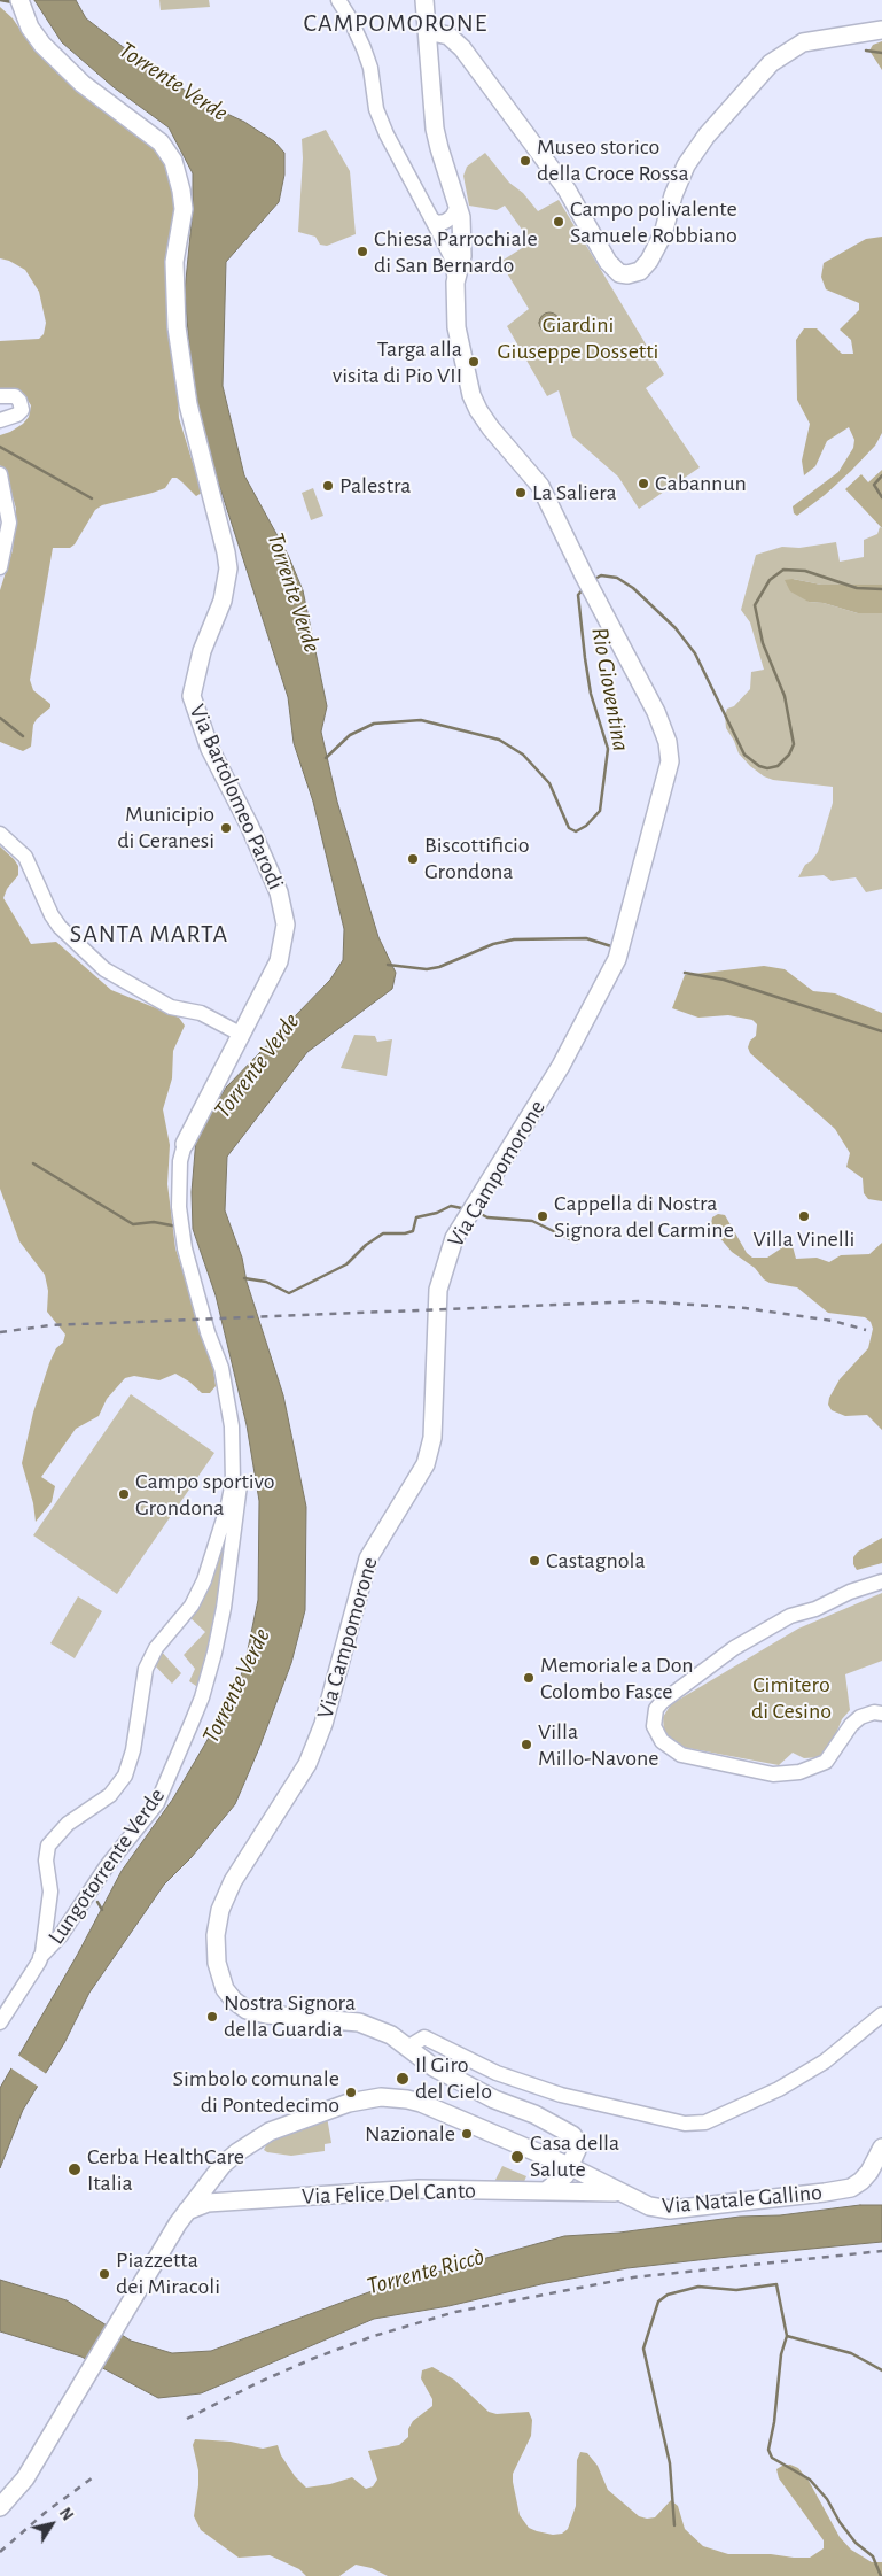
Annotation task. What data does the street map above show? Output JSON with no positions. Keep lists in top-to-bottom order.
{
  "streets": {
    "main road": [
      "Via Bartolomeo Parodi",
      "Via Campomorone",
      "Via Felice Del Canto",
      "Via Natale Gallino"
    ],
    "street": ["Lungotorrente Verde"]
  },
  "crossings": [
    ["Via Bartolomeo Parodi", "Lungotorrente Verde"],
    ["Via Campomorone", "Via Natale Gallino"],
    ["Via Felice Del Canto", "Via Natale Gallino"]
  ],
  "districts": ["CAMPOMORONE", "SANTA MARTA"],
  "water": ["Torrente Verde", "Rio Gioventina", "Torrente Riccò"],
  "parks": ["Giardini Giuseppe Dossetti", "Cimitero di Cesino"],
  "places": [
    "Museo storico della Croce Rossa",
    "Campo polivalente Samuele Robbiano",
    "Chiesa Parrochiale di San Bernardo",
    "Targa alla visita di Pio VII",
    "Cabannun",
    "Palestra",
    "La Saliera",
    "Municipio di Ceranesi",
    "Biscottificio Grondona",
    "Cappella di Nostra Signora del Carmine",
    "Villa Vinelli",
    "Campo sportivo Grondona",
    "Castagnola",
    "Memoriale a Don Colombo Fasce",
    "Villa Millo-Navone",
    "Nostra Signora della Guardia",
    "Il Giro del Cielo",
    "Simbolo comunale di Pontedecimo",
    "Nazionale",
    "Casa della Salute",
    "Cerba HealthCare Italia",
    "Piazzetta dei Miracoli"
  ],
  "north": "top right"
}
